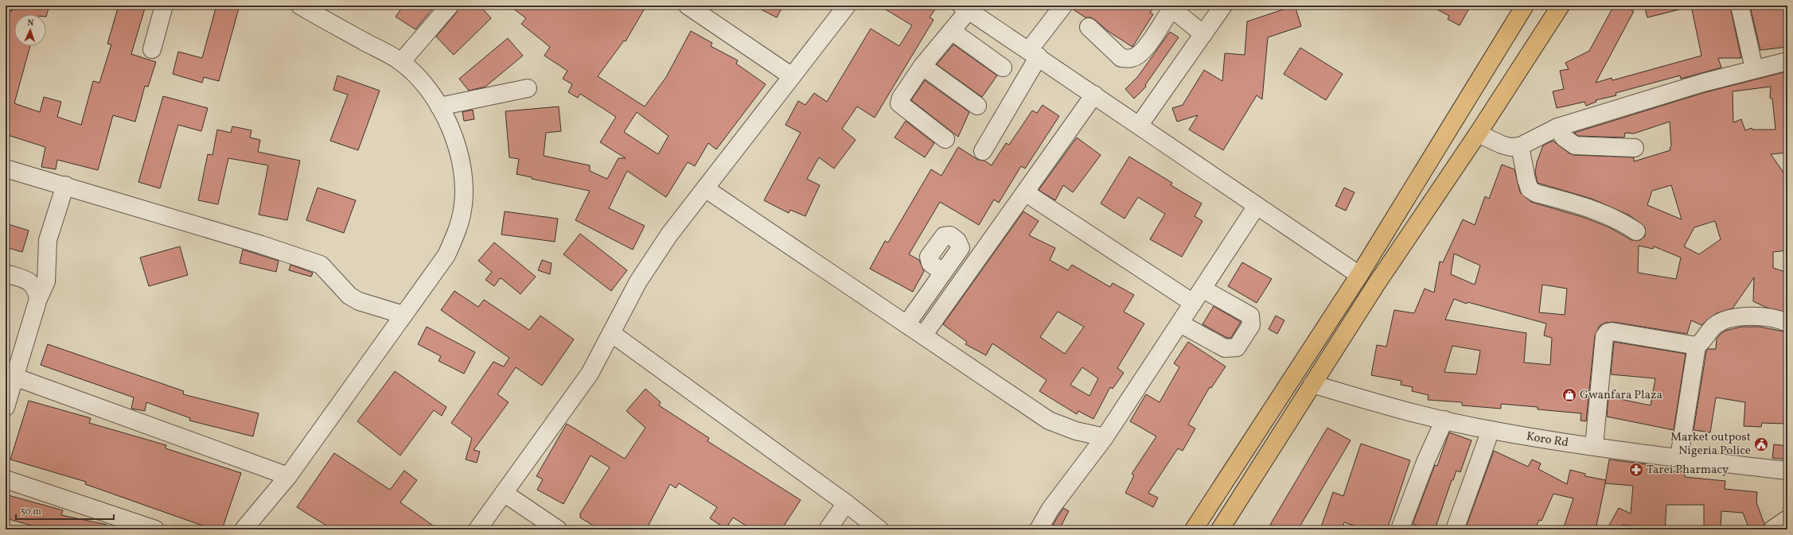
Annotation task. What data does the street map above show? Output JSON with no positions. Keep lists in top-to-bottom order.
{
  "streets": {
    "street": ["Koro Rd"]
  },
  "places": {
    "shop": ["Gwanfara Plaza"],
    "public building": ["Market outpost Nigeria Police"],
    "pharmacy": ["Tarei Pharmacy"]
  },
  "scale_bar": "50 m",
  "north": "top"
}
